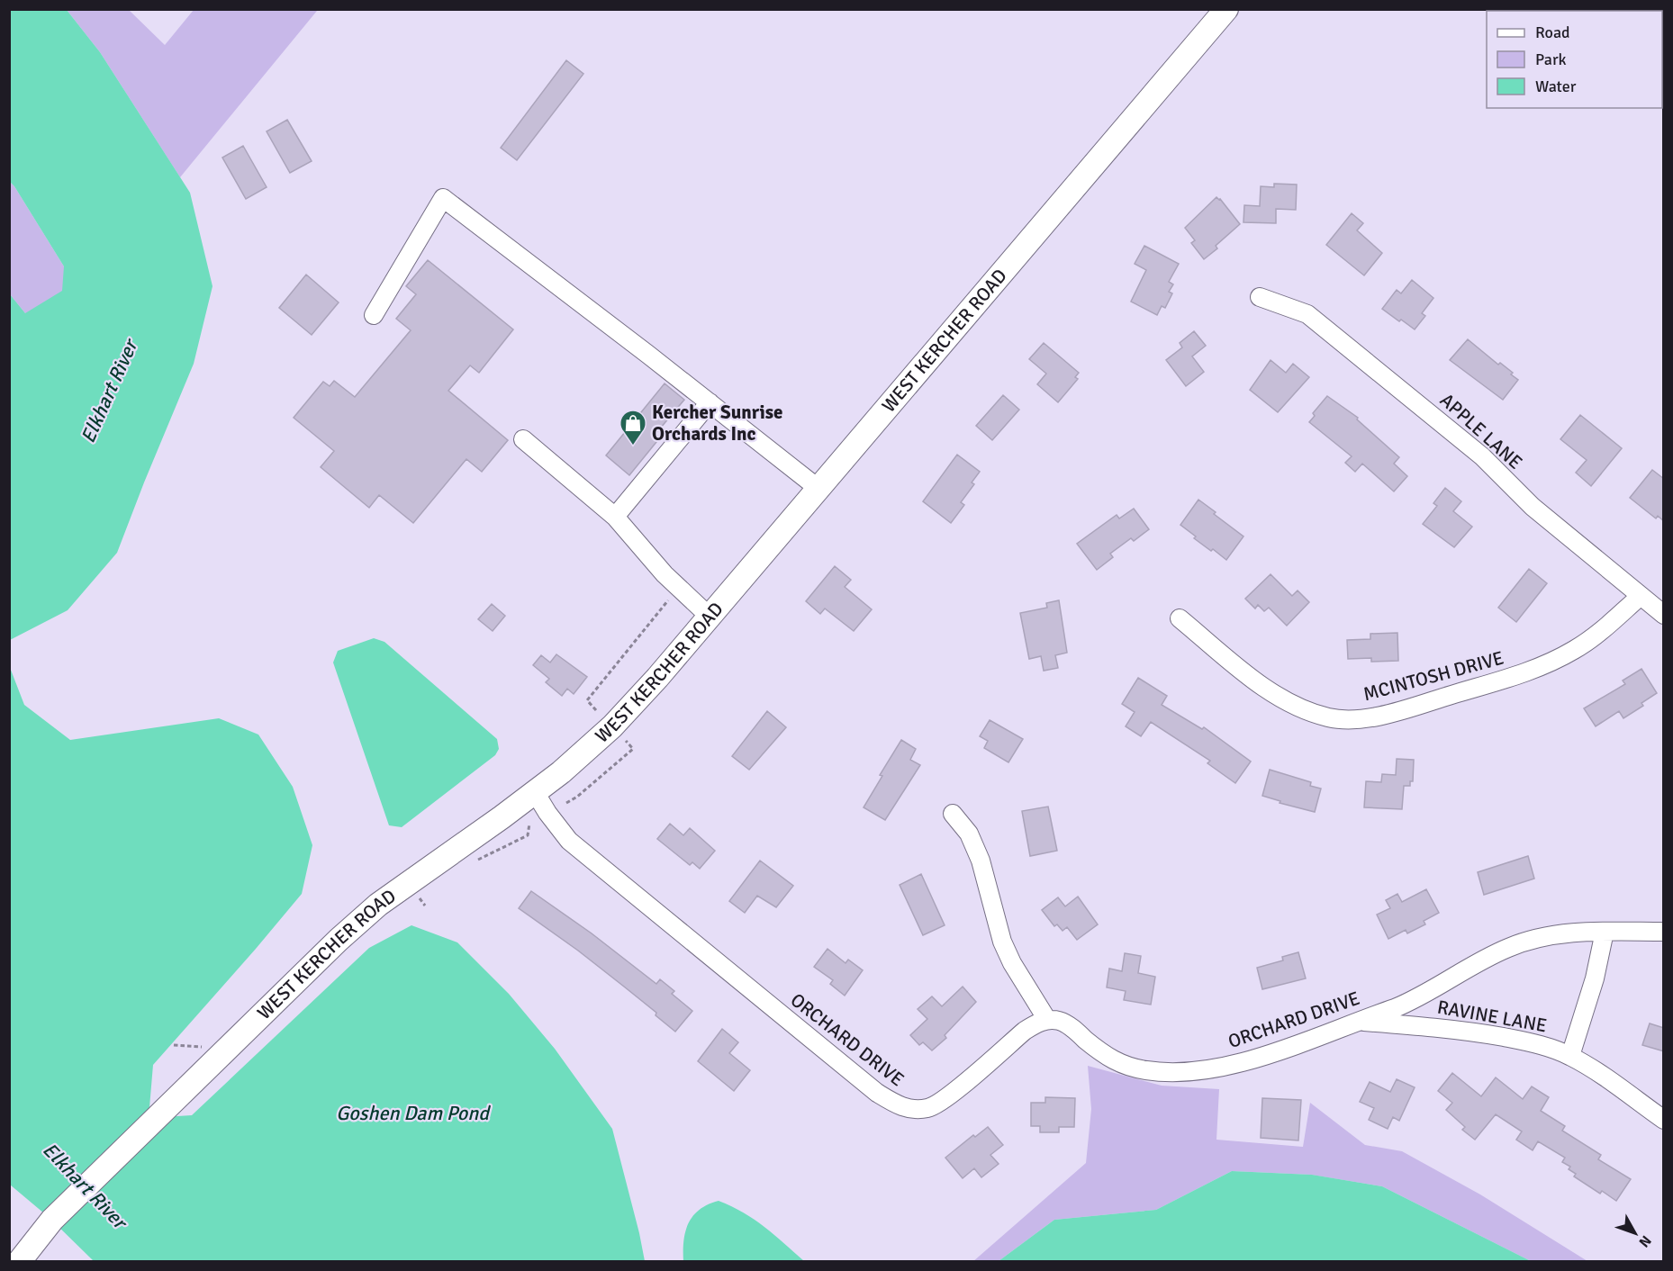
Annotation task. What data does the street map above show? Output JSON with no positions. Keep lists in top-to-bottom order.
{
  "streets": {
    "main road": ["WEST KERCHER ROAD"],
    "street": [
      "APPLE LANE",
      "MCINTOSH DRIVE",
      "RAVINE LANE",
      "ORCHARD DRIVE"
    ]
  },
  "crossings": [
    ["WEST KERCHER ROAD", "ORCHARD DRIVE"],
    ["APPLE LANE", "MCINTOSH DRIVE"],
    ["RAVINE LANE", "ORCHARD DRIVE"]
  ],
  "water": ["Elkhart River", "Goshen Dam Pond"],
  "places": {
    "shop": ["Kercher Sunrise Orchards Inc"]
  },
  "legend": ["Road", "Park", "Water"],
  "north": "bottom right"
}
